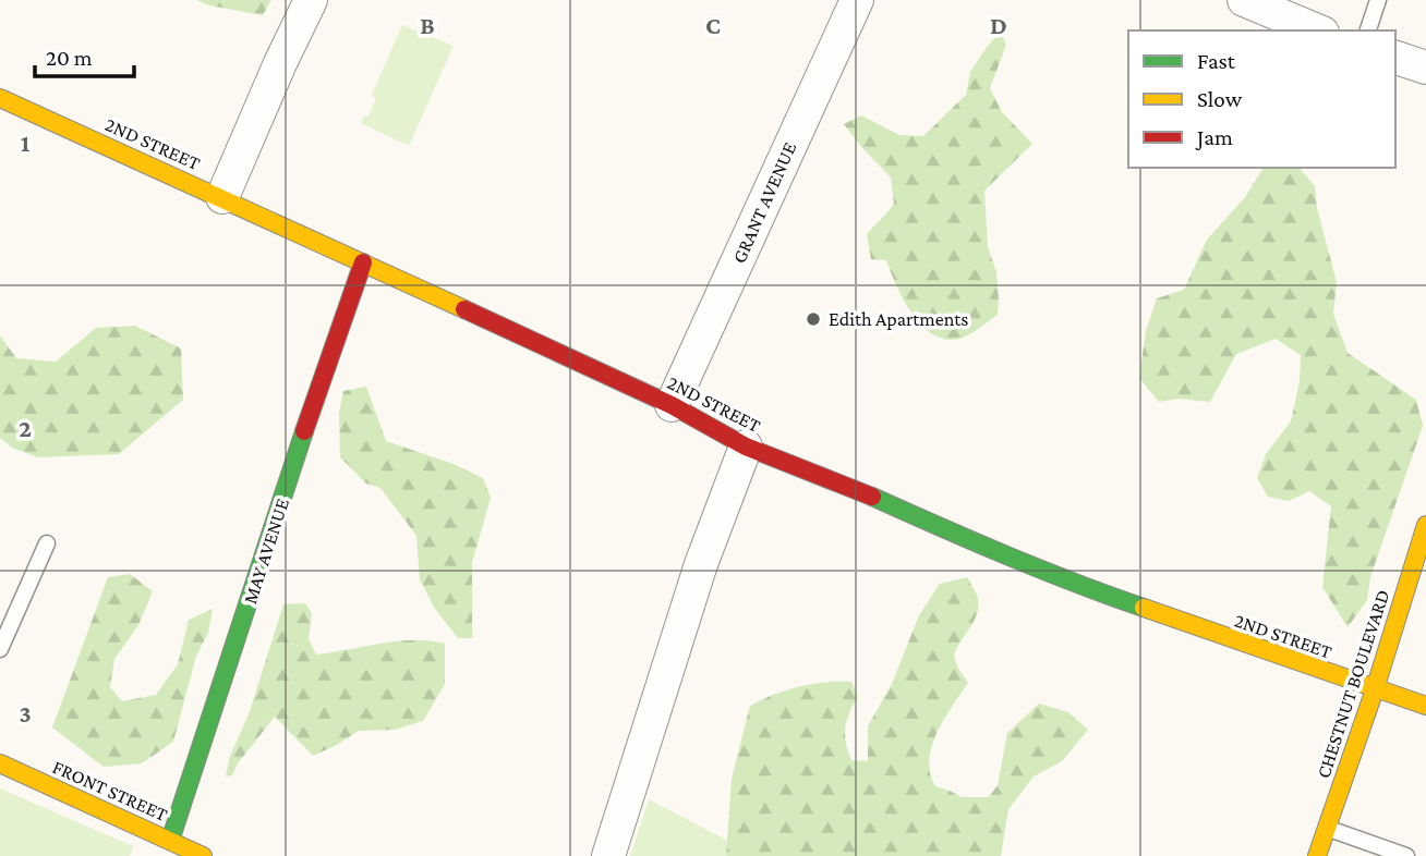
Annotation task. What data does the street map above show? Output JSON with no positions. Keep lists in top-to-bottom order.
{
  "streets": {
    "main road": [
      "2ND STREET",
      "MAY AVENUE",
      "CHESTNUT BOULEVARD",
      "FRONT STREET"
    ],
    "street": ["GRANT AVENUE"]
  },
  "crossings": [
    ["2ND STREET", "GRANT AVENUE"],
    ["2ND STREET", "MAY AVENUE"],
    ["2ND STREET", "CHESTNUT BOULEVARD"],
    ["MAY AVENUE", "FRONT STREET"]
  ],
  "places": ["Edith Apartments"],
  "legend": ["Fast", "Slow", "Jam"],
  "scale_bar": "20 m",
  "grid": {
    "columns": ["B", "C", "D"],
    "rows": ["1", "2", "3"]
  }
}
